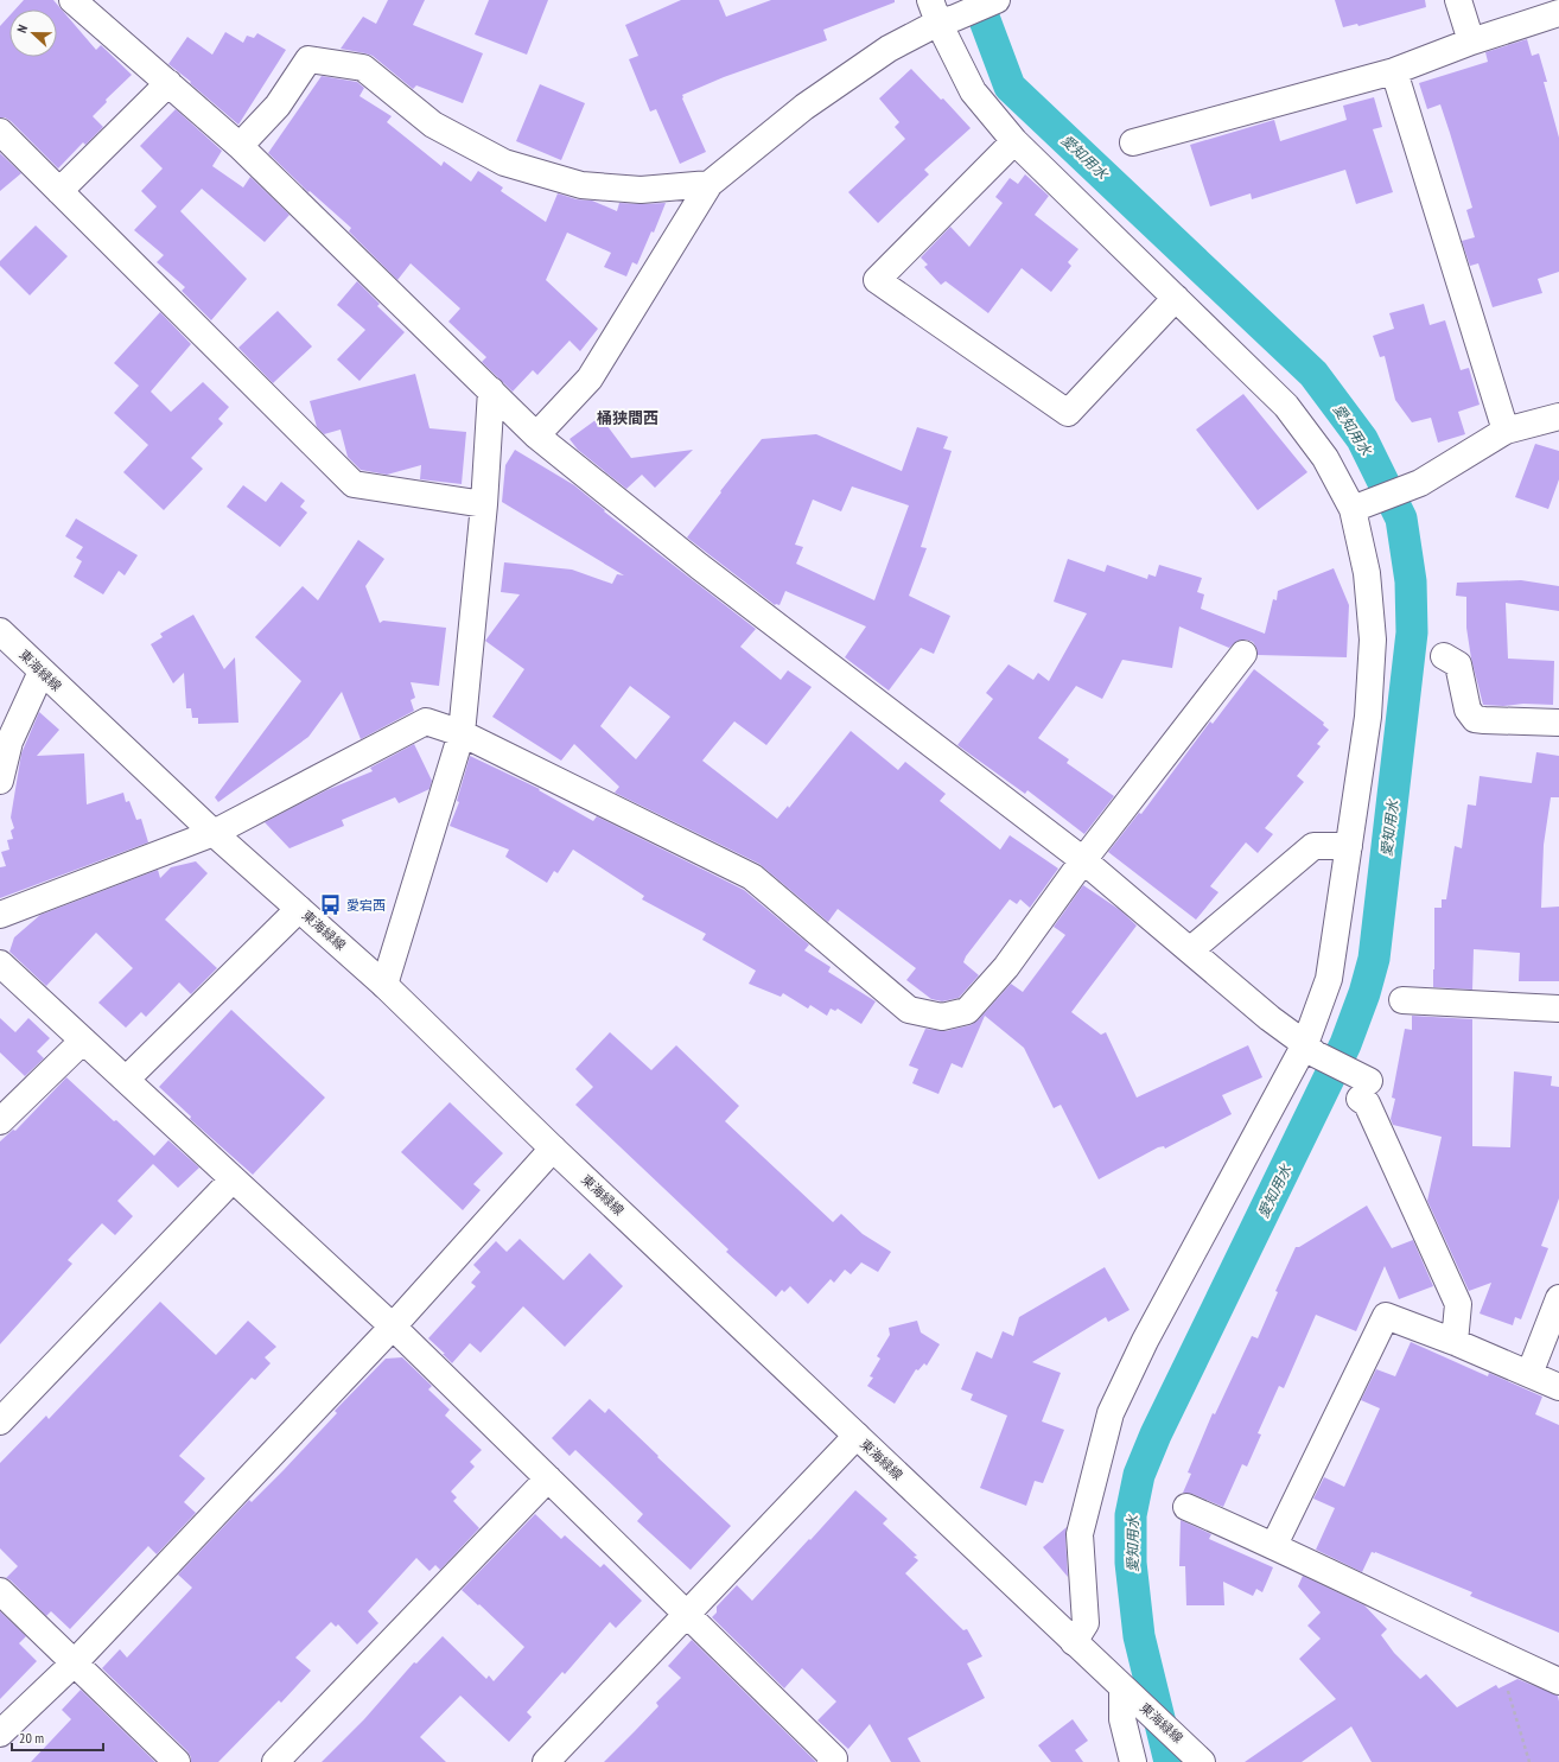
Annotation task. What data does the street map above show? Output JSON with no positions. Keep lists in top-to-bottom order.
{
  "streets": {
    "street": ["東海緑線"]
  },
  "districts": ["桶狭間西"],
  "water": ["愛知用水"],
  "places": {
    "bus stop": ["愛宕西"]
  },
  "scale_bar": "20 m",
  "north": "left"
}
